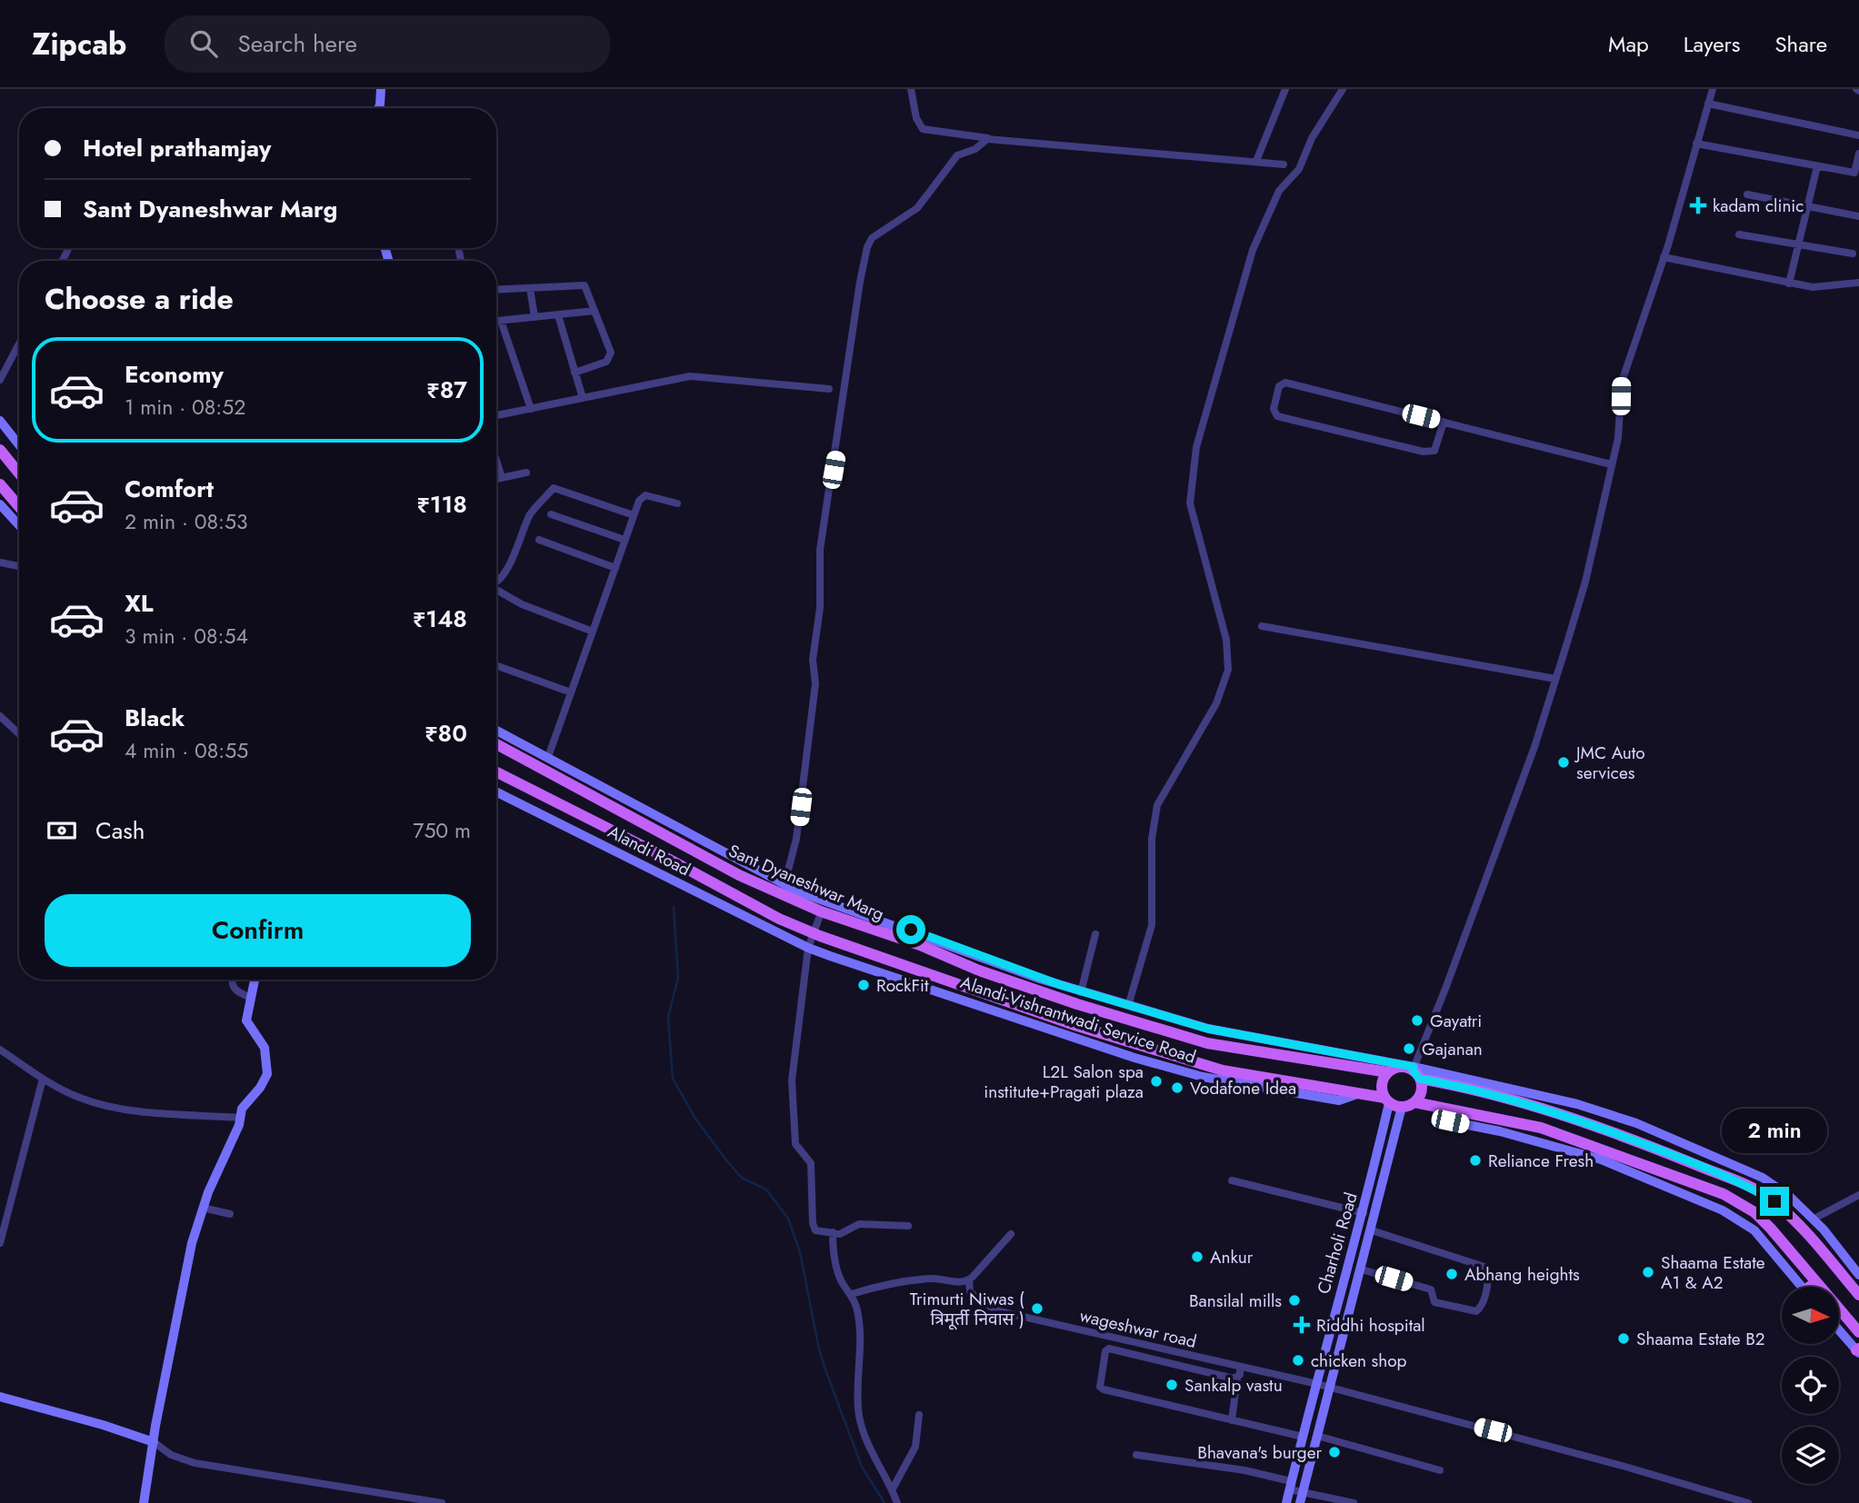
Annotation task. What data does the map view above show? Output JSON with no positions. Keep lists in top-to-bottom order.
{
  "streets": {
    "main road": ["Sant Dyaneshwar Marg"],
    "street": [
      "Alandi Road",
      "Alandi-Vishrantwadi Service Road",
      "Charholi Road",
      "wageshwar road"
    ]
  },
  "crossings": [
    ["Alandi Road", "Alandi-Vishrantwadi Service Road"],
    ["Sant Dyaneshwar Marg", "Alandi-Vishrantwadi Service Road"],
    ["Charholi Road", "wageshwar road"]
  ],
  "places": {
    "health": ["kadam clinic", "Riddhi hospital"],
    "other": [
      "JMC Auto services",
      "RockFit",
      "Gayatri",
      "Gajanan",
      "L2L Salon spa institute+Pragati plaza",
      "Vodafone Idea",
      "Reliance Fresh",
      "Ankur",
      "Shaama Estate A1 & A2",
      "Abhang heights",
      "Bansilal mills",
      "Trimurti Niwas ( त्रिमूर्ती निवास )",
      "Shaama Estate B2",
      "chicken shop",
      "Sankalp vastu",
      "Bhavana's burger"
    ]
  },
  "north": "right",
  "page": {
    "header": "Zipcab",
    "search": "Search here",
    "nav": ["Map", "Layers", "Share"],
    "banner": ["Hotel prathamjay", "Sant Dyaneshwar Marg"],
    "heading": "Choose a ride",
    "list": [
      {
        "name": "Economy",
        "note": "1 min · 08:52",
        "value": "₹87"
      },
      {
        "name": "Comfort",
        "note": "2 min · 08:53",
        "value": "₹118"
      },
      {
        "name": "XL",
        "note": "3 min · 08:54",
        "value": "₹148"
      },
      {
        "name": "Black",
        "note": "4 min · 08:55",
        "value": "₹80"
      }
    ],
    "pay": ["Cash", "750 m"],
    "buttons": "Confirm",
    "bubble": "2 min"
  }
}
